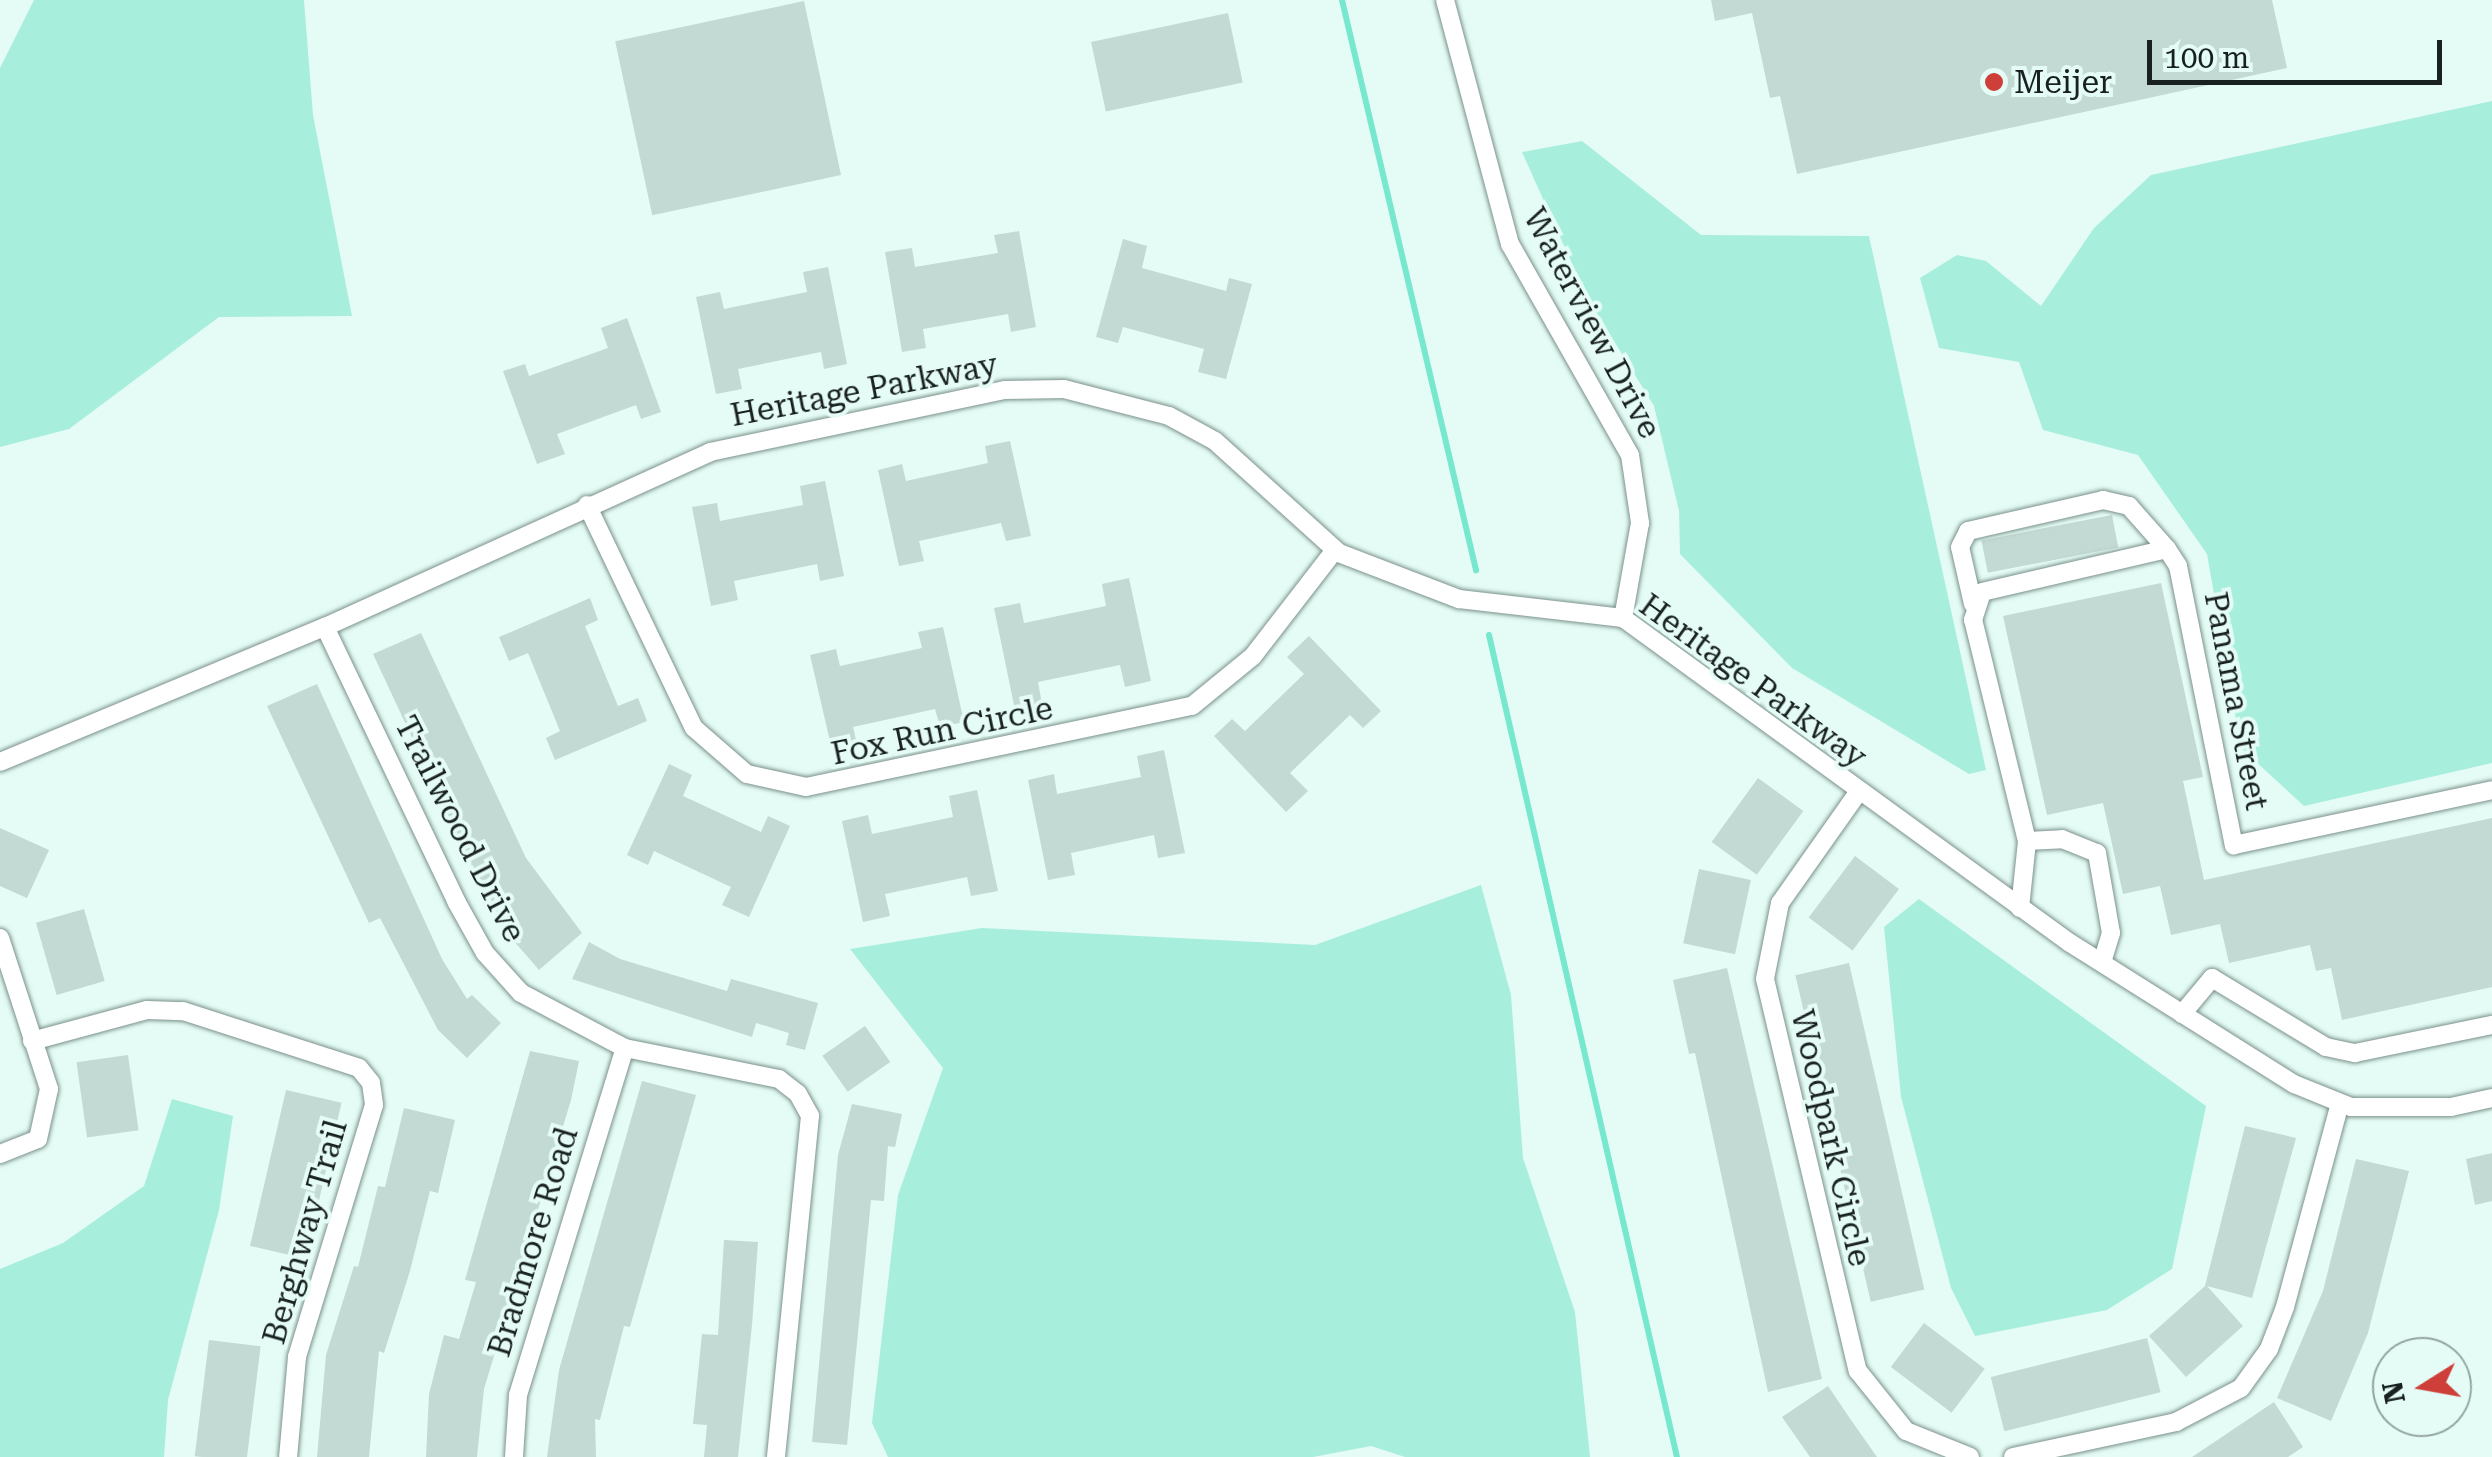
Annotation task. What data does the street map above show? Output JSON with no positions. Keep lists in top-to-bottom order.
{
  "streets": {
    "street": [
      "Waterview Drive",
      "Heritage Parkway",
      "Panama Street",
      "Fox Run Circle",
      "Trailwood Drive",
      "Woodpark Circle",
      "Berghway Trail",
      "Bradmore Road"
    ]
  },
  "crossings": [
    ["Waterview Drive", "Heritage Parkway"],
    ["Heritage Parkway", "Panama Street"],
    ["Heritage Parkway", "Fox Run Circle"],
    ["Heritage Parkway", "Trailwood Drive"],
    ["Heritage Parkway", "Woodpark Circle"],
    ["Trailwood Drive", "Bradmore Road"]
  ],
  "places": ["Meijer"],
  "scale_bar": "100 m",
  "north": "left"
}
